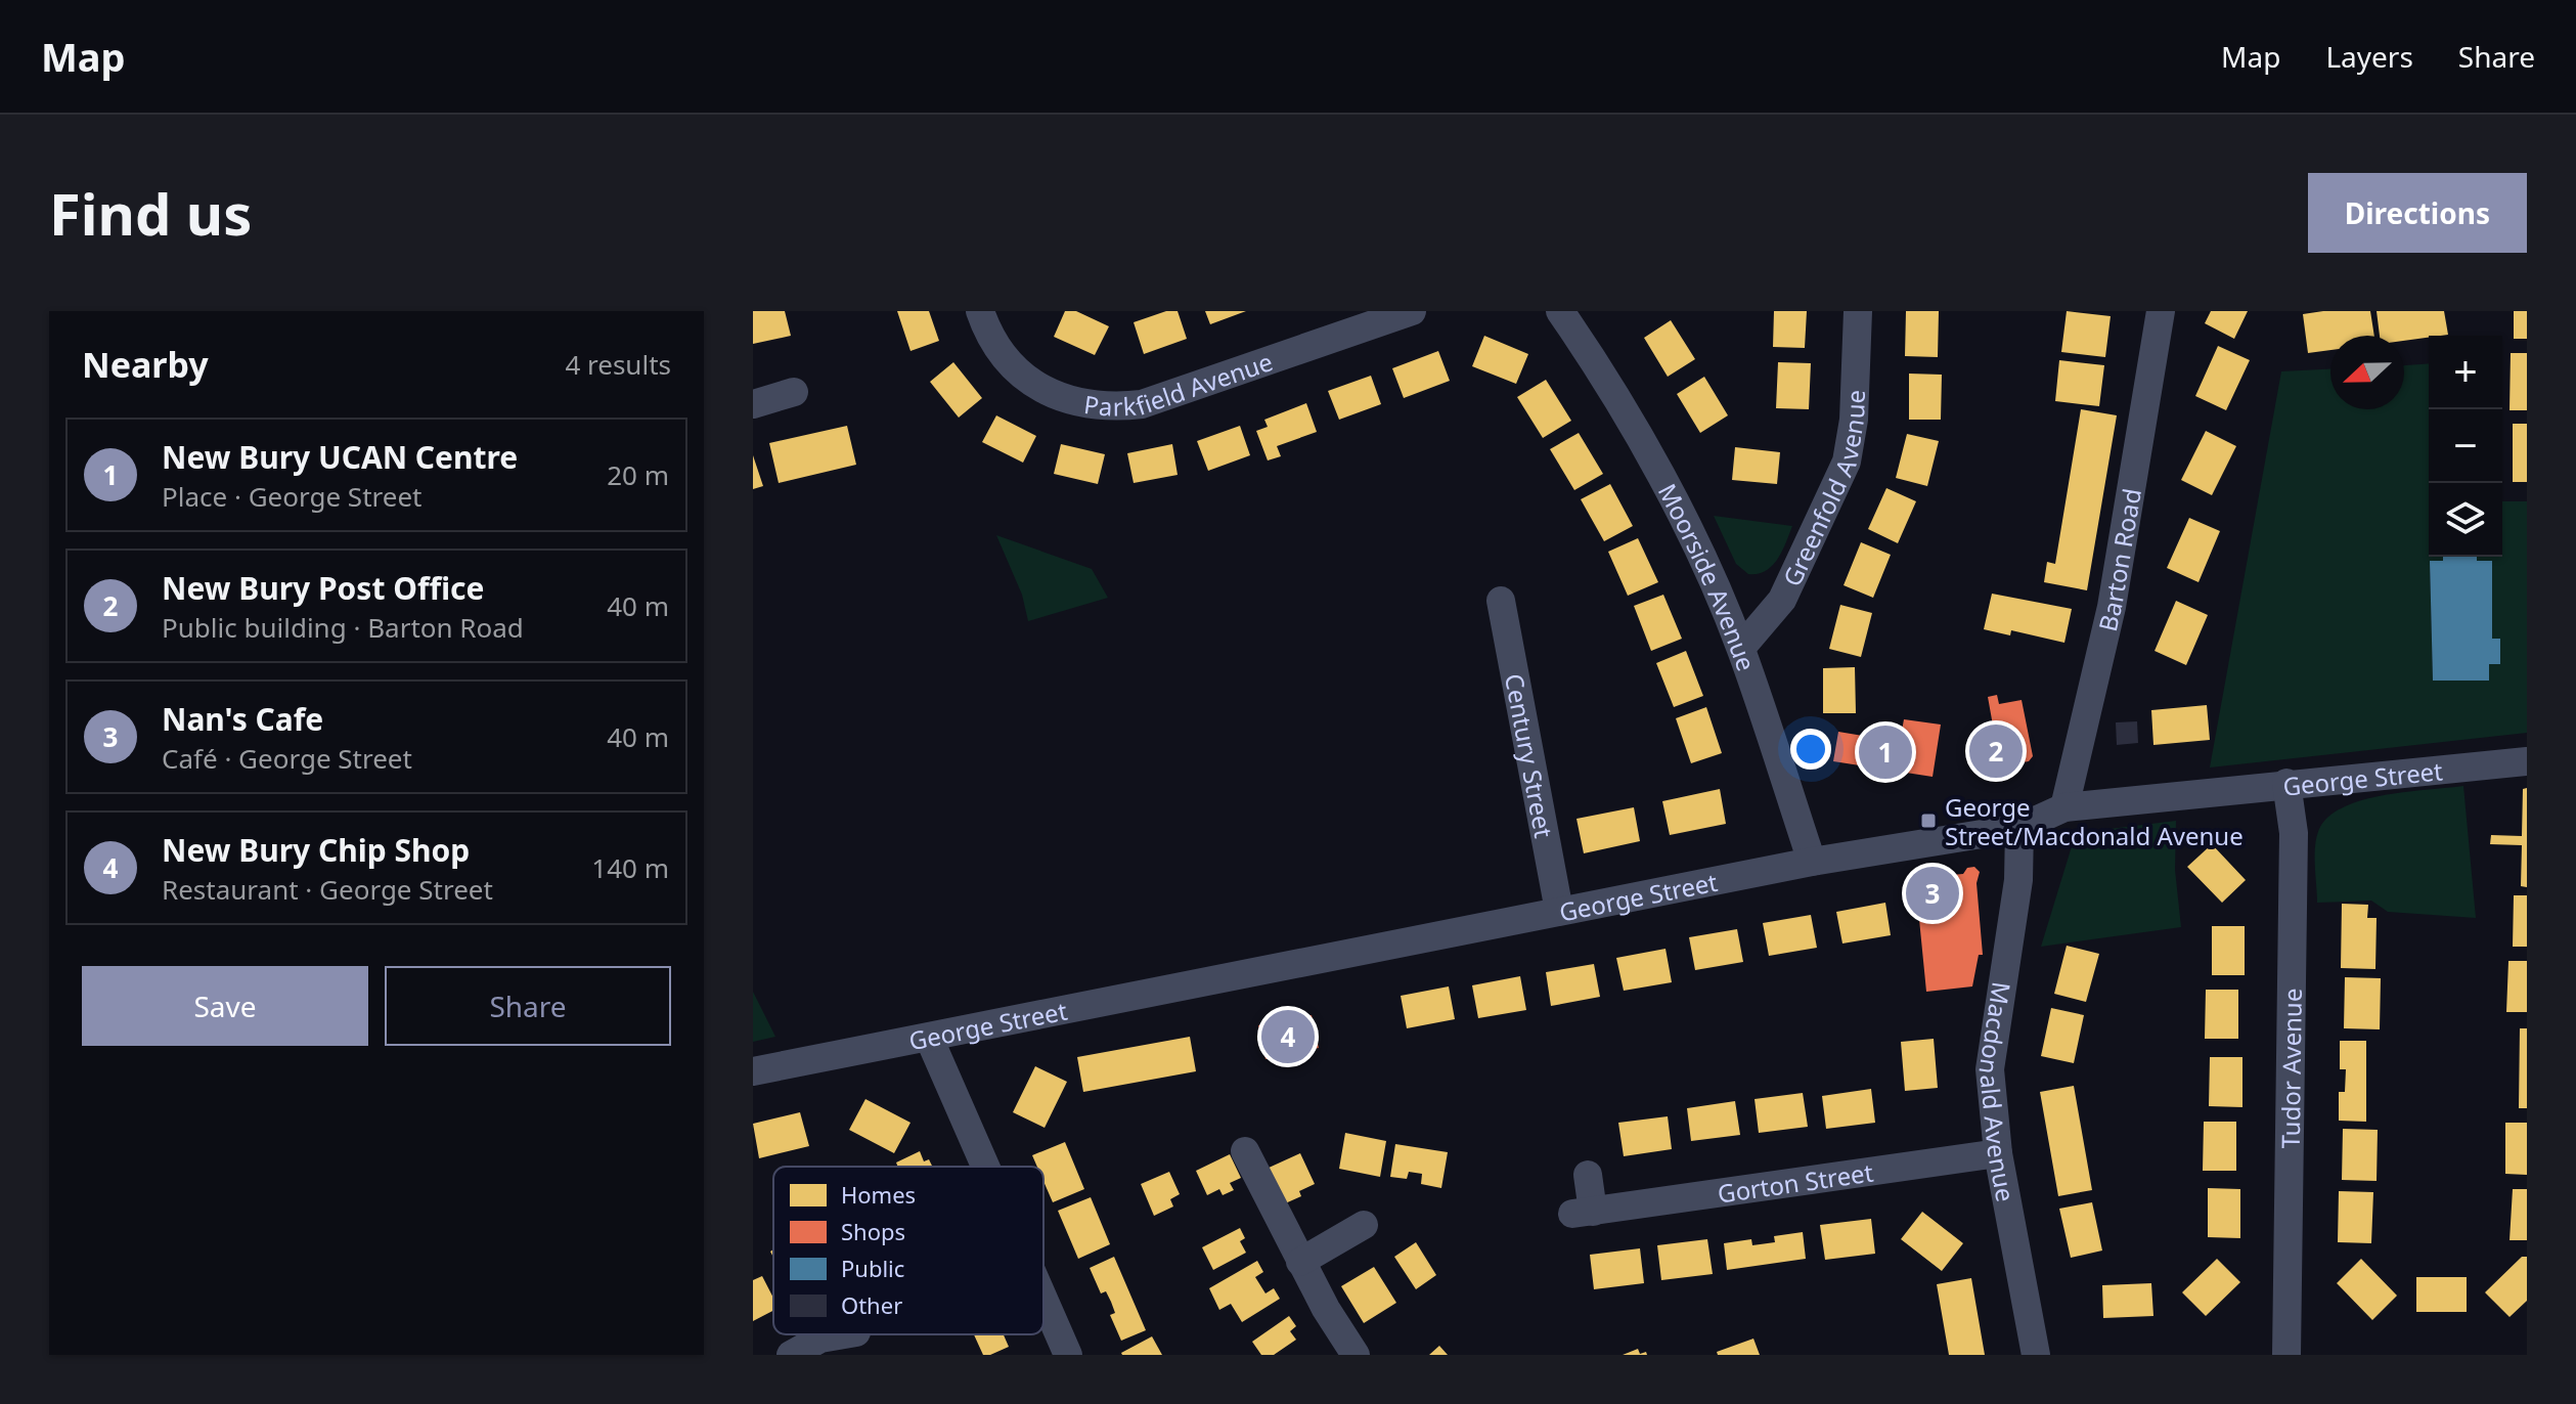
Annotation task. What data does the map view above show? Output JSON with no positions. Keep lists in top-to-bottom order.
{
  "streets": {
    "street": [
      "Parkfield Avenue",
      "Greenfold Avenue",
      "Barton Road",
      "Moorside Avenue",
      "Century Street",
      "George Street",
      "Tudor Avenue",
      "Macdonald Avenue",
      "Gorton Street"
    ]
  },
  "crossings": [
    ["Greenfold Avenue", "Moorside Avenue"],
    ["Barton Road", "George Street"],
    ["Moorside Avenue", "George Street"],
    ["Century Street", "George Street"],
    ["George Street", "Tudor Avenue"],
    ["George Street", "Macdonald Avenue"],
    ["Macdonald Avenue", "Gorton Street"]
  ],
  "places": {
    "transit": ["George Street/Macdonald Avenue"]
  },
  "legend": [
    "Homes",
    "Shops",
    "Public",
    "Other"
  ],
  "north": "left",
  "page": {
    "header": "Map",
    "nav": ["Map", "Layers", "Share"],
    "buttons": [
      "Directions",
      ["Save", "Share"]
    ],
    "title": "Find us",
    "heading": ["Nearby", "4 results"],
    "map_buttons": ["+", "−"],
    "list": [
      {
        "mark": "1",
        "name": "New Bury UCAN Centre",
        "note": "Place · George Street",
        "value": "20 m"
      },
      {
        "mark": "2",
        "name": "New Bury Post Office",
        "note": "Public building · Barton Road",
        "value": "40 m"
      },
      {
        "mark": "3",
        "name": "Nan's Cafe",
        "note": "Café · George Street",
        "value": "40 m"
      },
      {
        "mark": "4",
        "name": "New Bury Chip Shop",
        "note": "Restaurant · George Street",
        "value": "140 m"
      }
    ],
    "pins": [
      "2",
      "1",
      "3",
      "4"
    ]
  }
}
